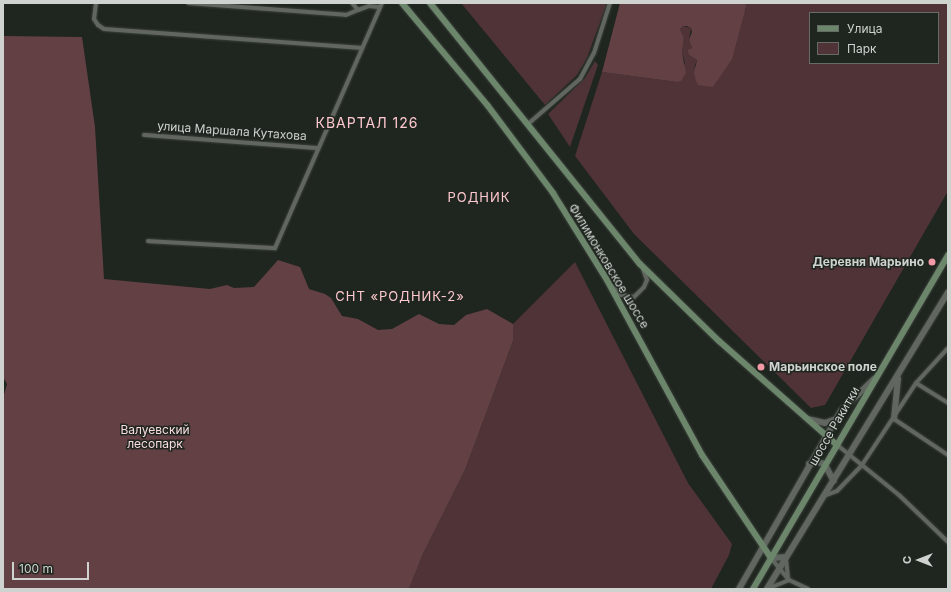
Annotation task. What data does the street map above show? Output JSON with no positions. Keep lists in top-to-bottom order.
{
  "streets": {
    "main road": ["Филимонковское шоссе", "шоссе Ракитки"],
    "street": ["улица Маршала Кутахова"]
  },
  "crossings": [
    ["Филимонковское шоссе", "шоссе Ракитки"]
  ],
  "districts": ["КВАРТАЛ 126", "РОДНИК", "СНТ «РОДНИК-2»"],
  "parks": ["Валуевский лесопарк"],
  "places": ["Деревня Марьино", "Марьинское поле"],
  "legend": ["Улица", "Парк"],
  "scale_bar": "100 m",
  "north": "left"
}
